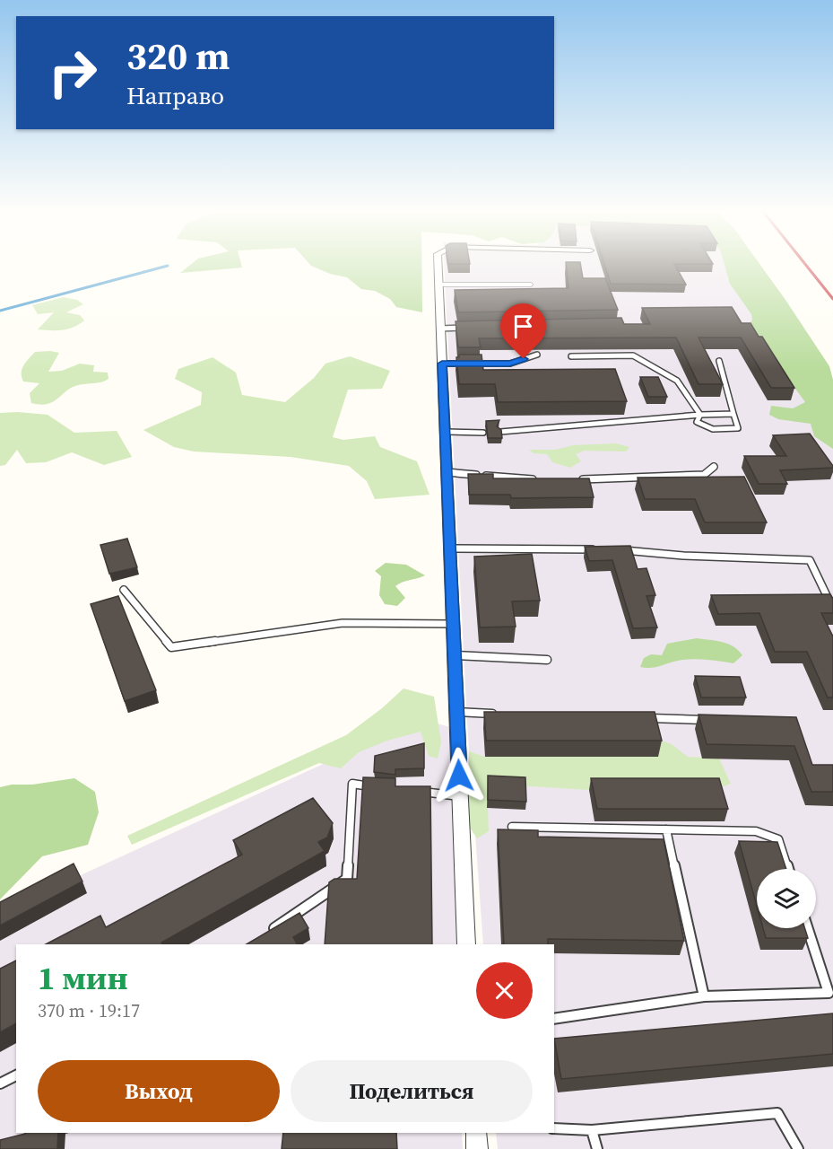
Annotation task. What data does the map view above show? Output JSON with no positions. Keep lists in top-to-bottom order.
{
  "page": {
    "turn": ["320 m", "Направо"],
    "heading": ["1 мин", "370 m · 19:17"],
    "buttons": ["Выход", "Поделиться"]
  }
}
